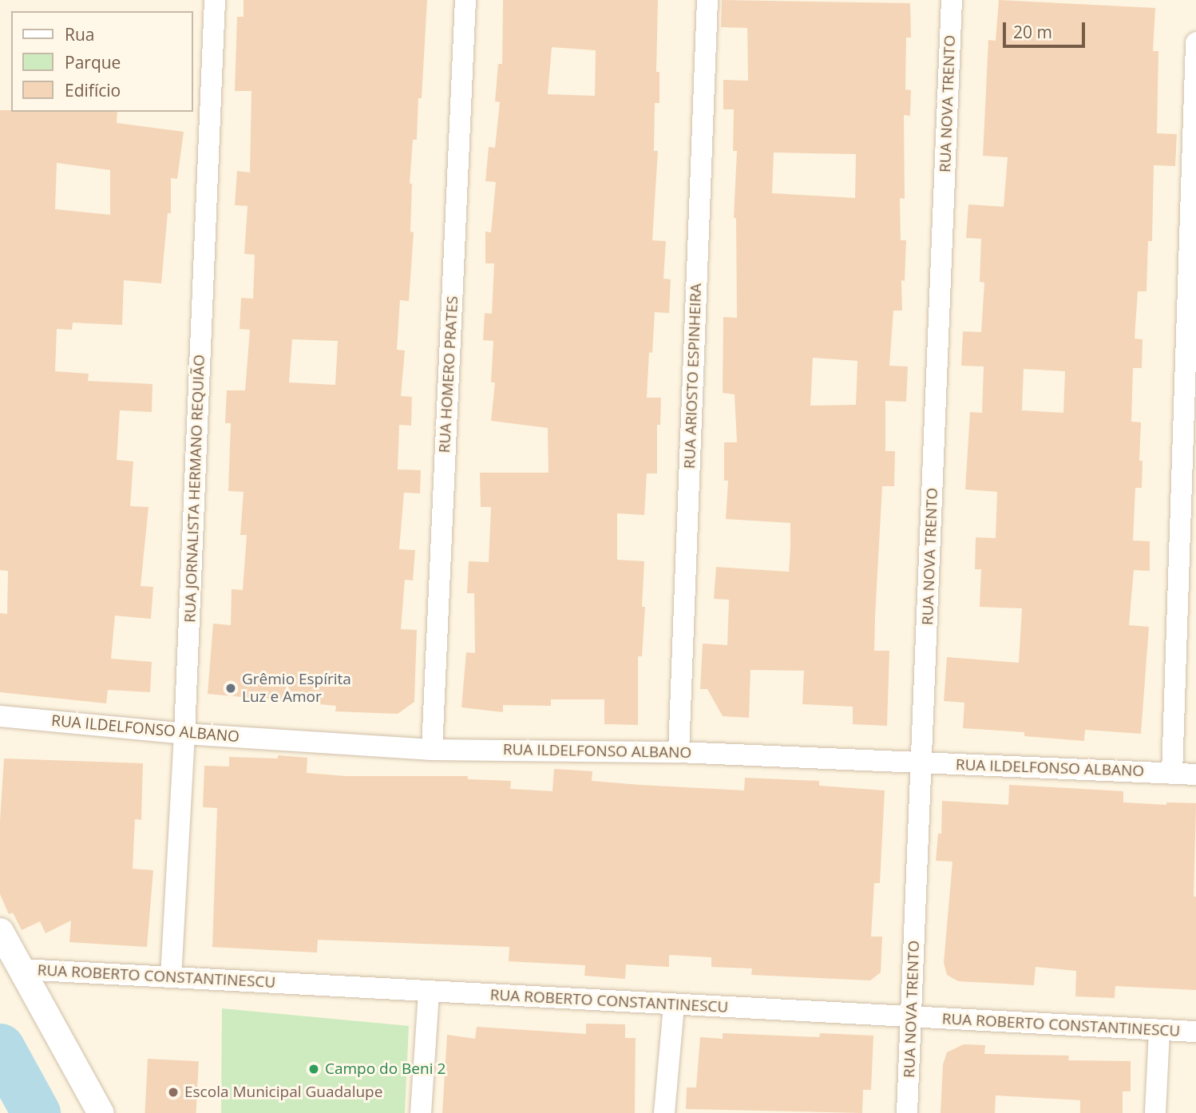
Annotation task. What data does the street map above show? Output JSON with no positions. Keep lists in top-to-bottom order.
{
  "streets": {
    "street": [
      "RUA NOVA TRENTO",
      "RUA HOMERO PRATES",
      "RUA ARIOSTO ESPINHEIRA",
      "RUA JORNALISTA HERMANO REQUIÃO",
      "RUA ILDELFONSO ALBANO",
      "RUA ROBERTO CONSTANTINESCU"
    ]
  },
  "crossings": [
    ["RUA NOVA TRENTO", "RUA ILDELFONSO ALBANO"],
    ["RUA NOVA TRENTO", "RUA ROBERTO CONSTANTINESCU"],
    ["RUA HOMERO PRATES", "RUA ILDELFONSO ALBANO"],
    ["RUA ARIOSTO ESPINHEIRA", "RUA ILDELFONSO ALBANO"],
    ["RUA JORNALISTA HERMANO REQUIÃO", "RUA ILDELFONSO ALBANO"],
    ["RUA JORNALISTA HERMANO REQUIÃO", "RUA ROBERTO CONSTANTINESCU"]
  ],
  "places": ["Grêmio Espírita Luz e Amor", "Campo do Beni 2", "Escola Municipal Guadalupe"],
  "legend": ["Rua", "Parque", "Edifício"],
  "scale_bar": "20 m"
}
